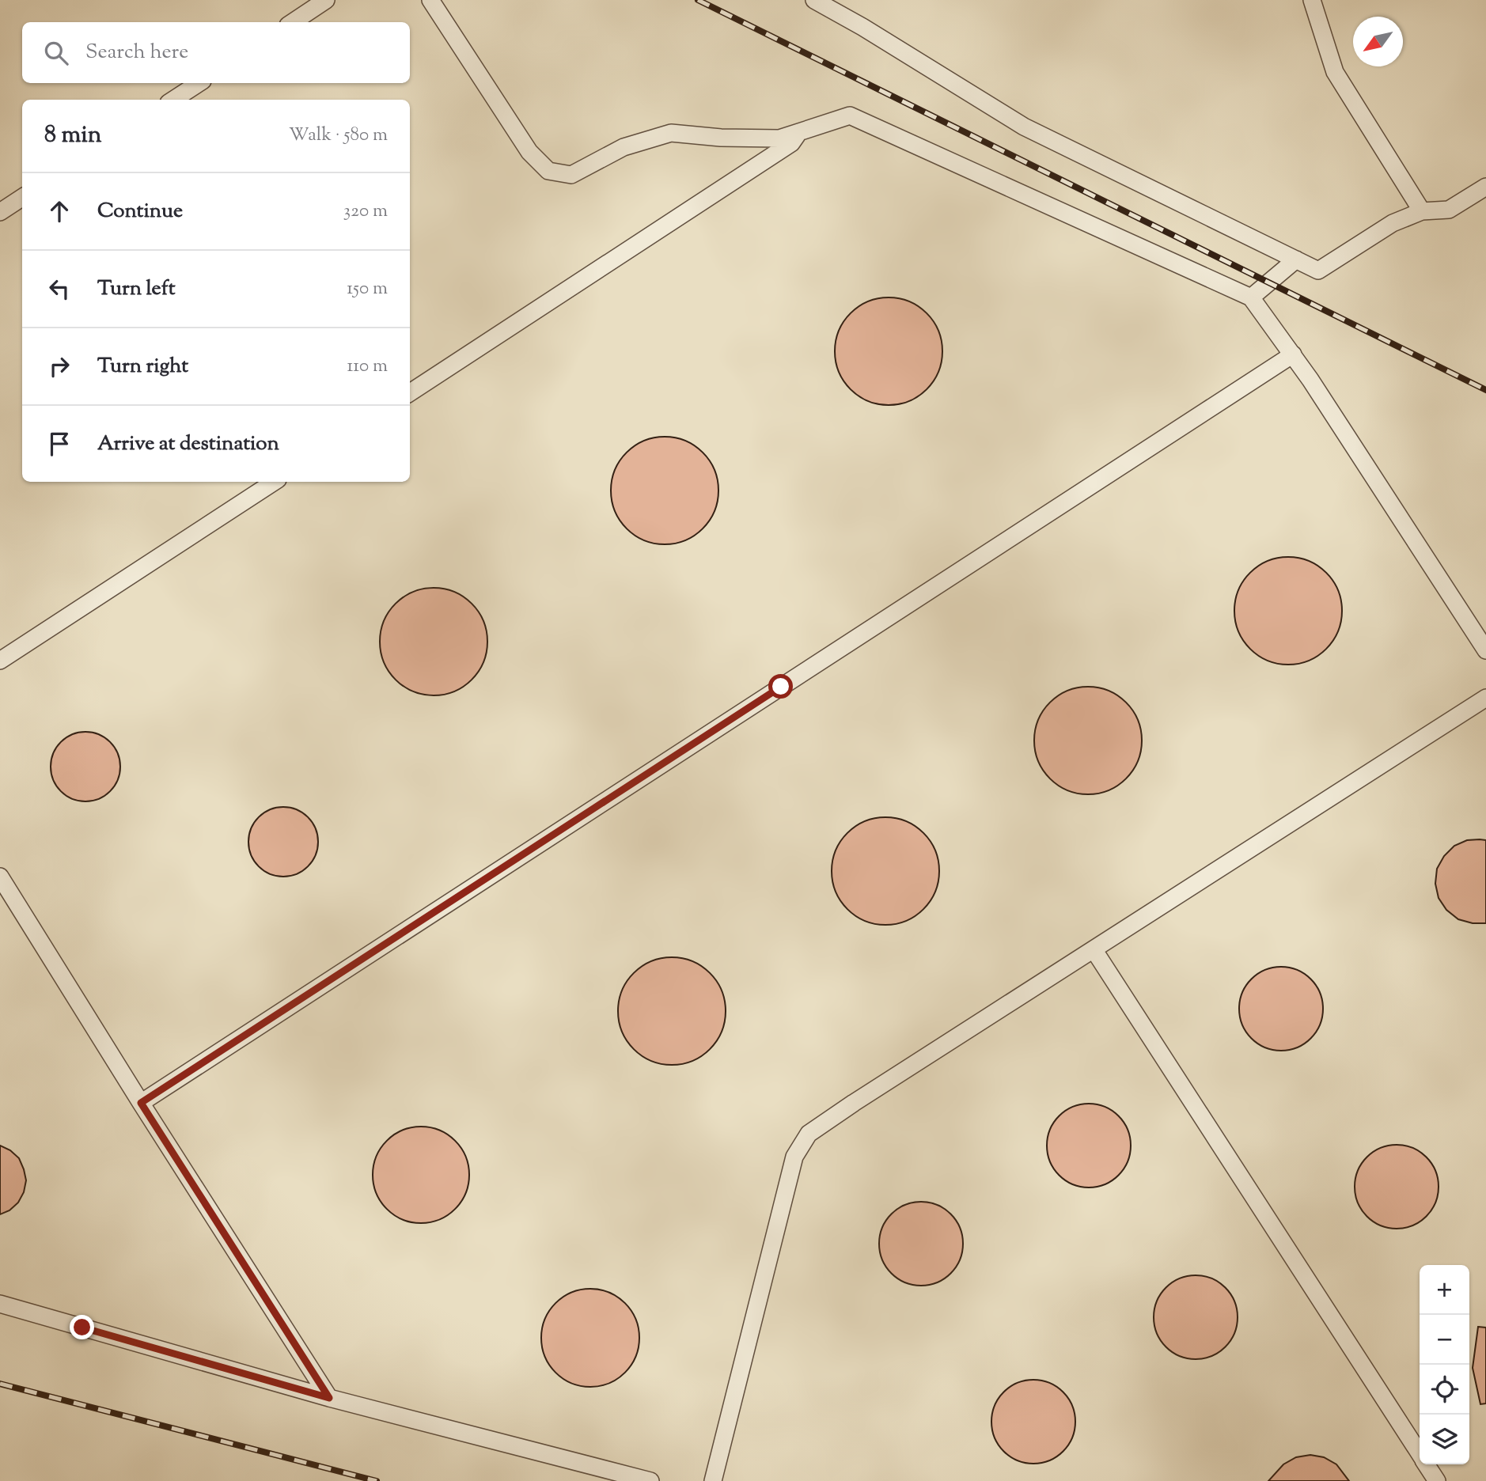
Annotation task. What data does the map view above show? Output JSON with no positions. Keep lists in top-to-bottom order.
{
  "north": "bottom left",
  "page": {
    "search": "Search here",
    "heading": ["8 min", "Walk · 580 m"],
    "list": [
      ["Continue", "320 m"],
      ["Turn left", "150 m"],
      ["Turn right", "110 m"],
      "Arrive at destination"
    ],
    "map_buttons": ["+", "−"]
  }
}
